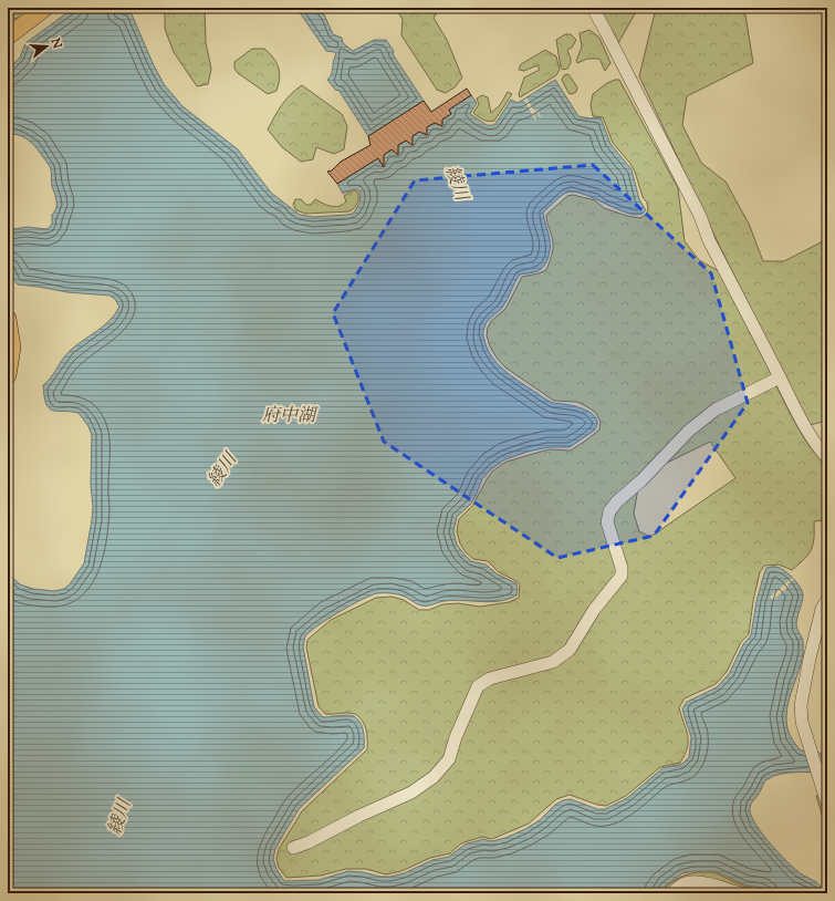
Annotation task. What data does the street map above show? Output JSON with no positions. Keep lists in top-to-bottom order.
{
  "water": ["綾川", "府中湖"],
  "north": "right"
}
